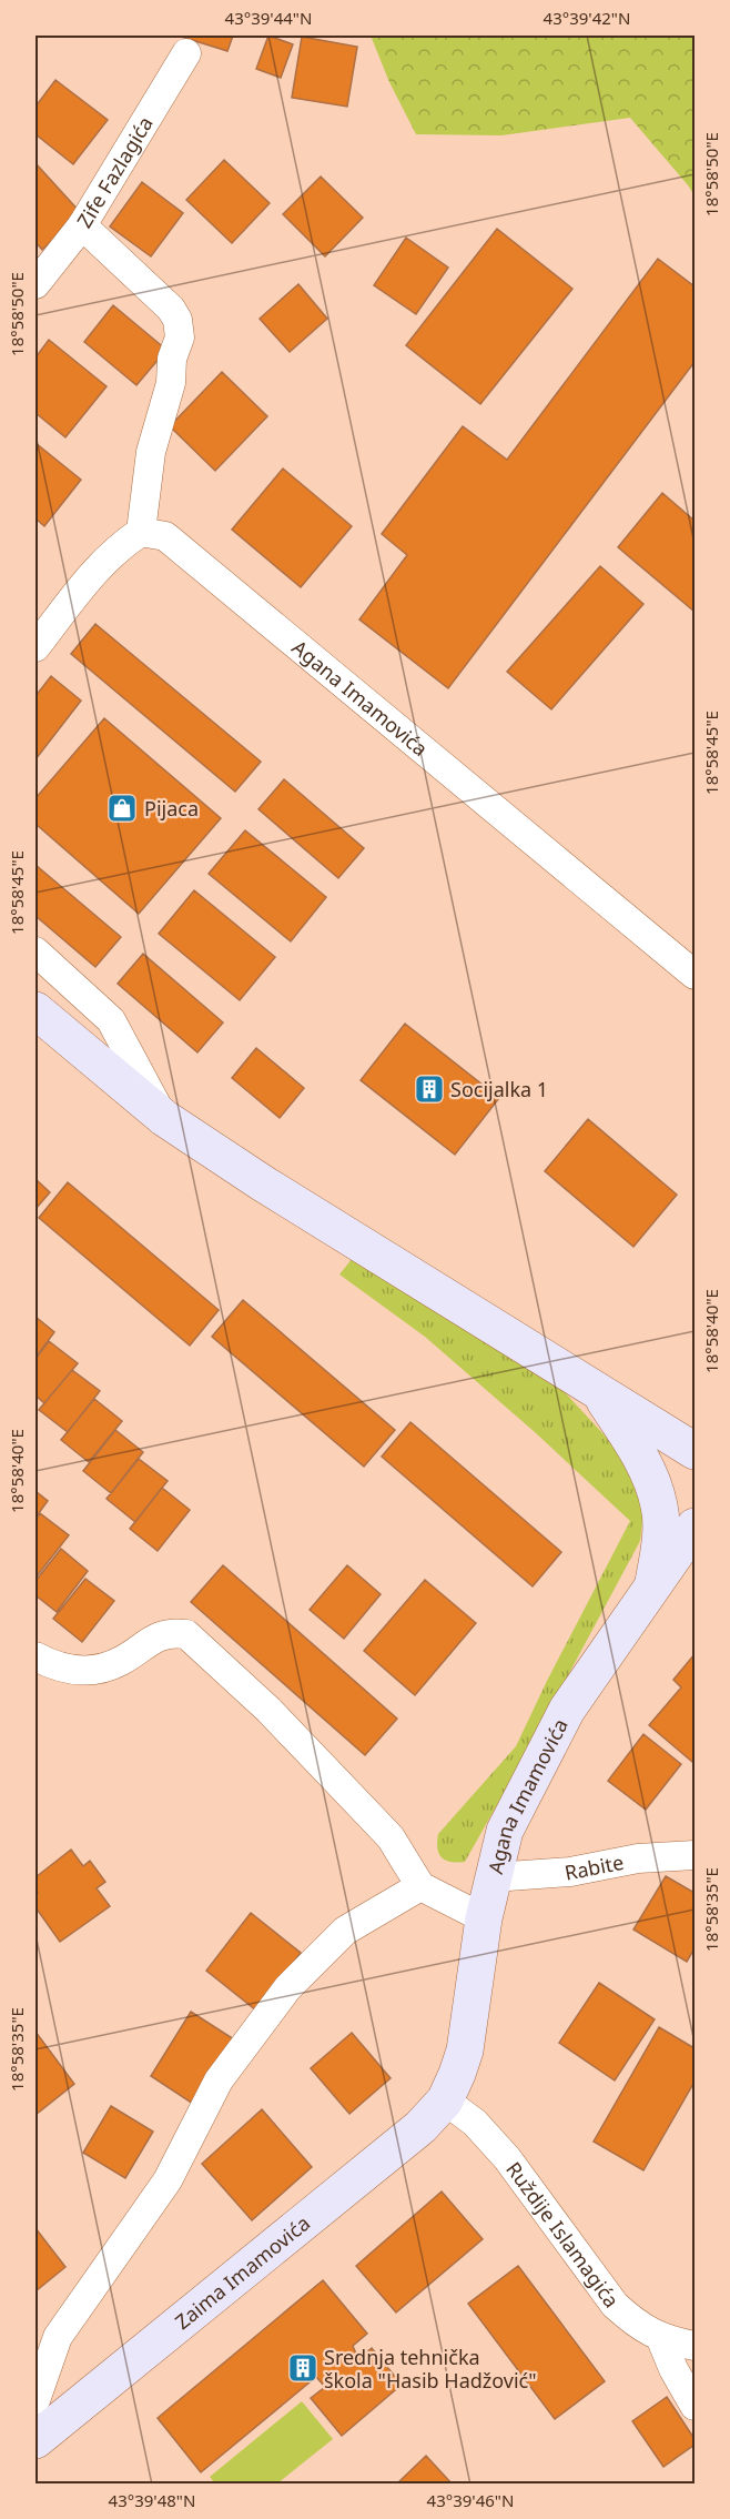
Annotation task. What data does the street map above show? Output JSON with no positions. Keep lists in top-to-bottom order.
{
  "streets": {
    "main road": ["Agana Imamovića", "Zaima Imamovića"],
    "street": ["Zife Fazlagića", "Rabite", "Ruždije Islamagića"]
  },
  "crossings": [
    ["Agana Imamovića", "Rabite"],
    ["Agana Imamovića", "Ruždije Islamagića"],
    ["Agana Imamovića", "Zaima Imamovića"],
    ["Ruždije Islamagića", "Zaima Imamovića"]
  ],
  "places": {
    "shop": ["Pijaca"],
    "building": ["Socijalka 1", "Srednja tehnička škola \"Hasib Hadžović\""]
  },
  "coordinates": [
    "43°39'44\"N",
    "43°39'42\"N",
    "18°58'50\"E",
    "18°58'45\"E",
    "18°58'40\"E",
    "18°58'35\"E",
    "43°39'48\"N",
    "43°39'46\"N"
  ]
}
